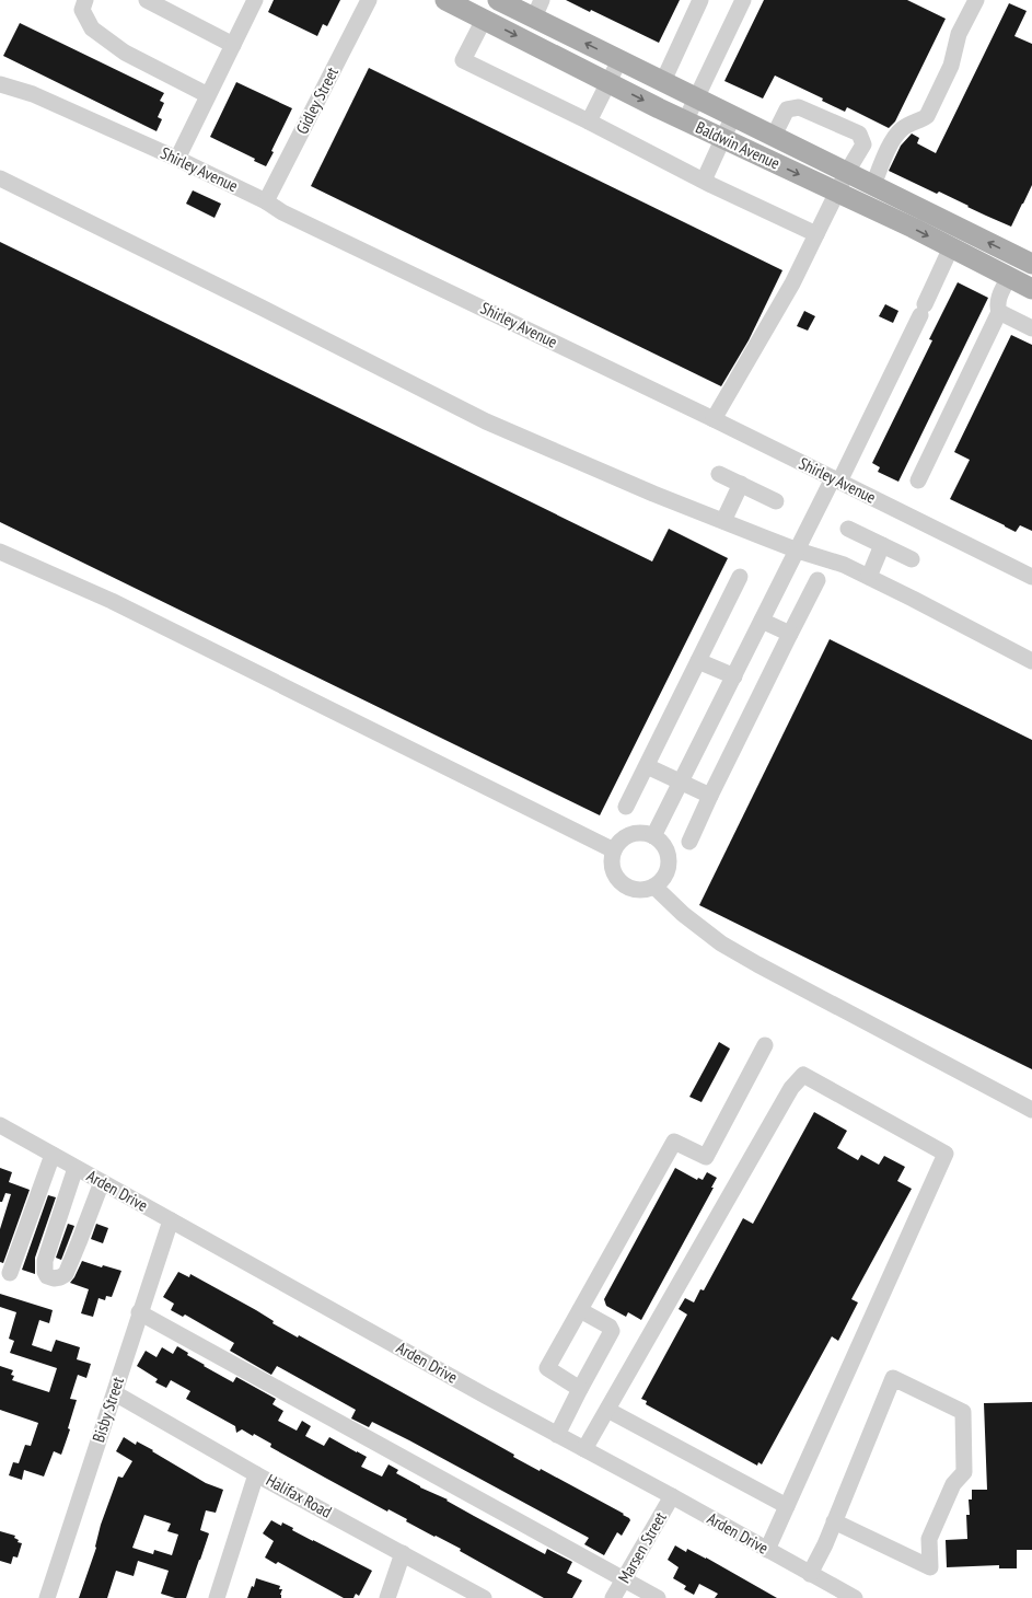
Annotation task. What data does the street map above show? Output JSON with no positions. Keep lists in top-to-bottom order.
{
  "streets": {
    "main road": ["Baldwin Avenue"],
    "street": [
      "Gidley Street",
      "Shirley Avenue",
      "Arden Drive",
      "Bisby Street",
      "Halifax Road",
      "Marsen Street"
    ]
  },
  "crossings": [
    ["Gidley Street", "Shirley Avenue"],
    ["Arden Drive", "Bisby Street"],
    ["Arden Drive", "Marsen Street"],
    ["Bisby Street", "Halifax Road"]
  ]
}
